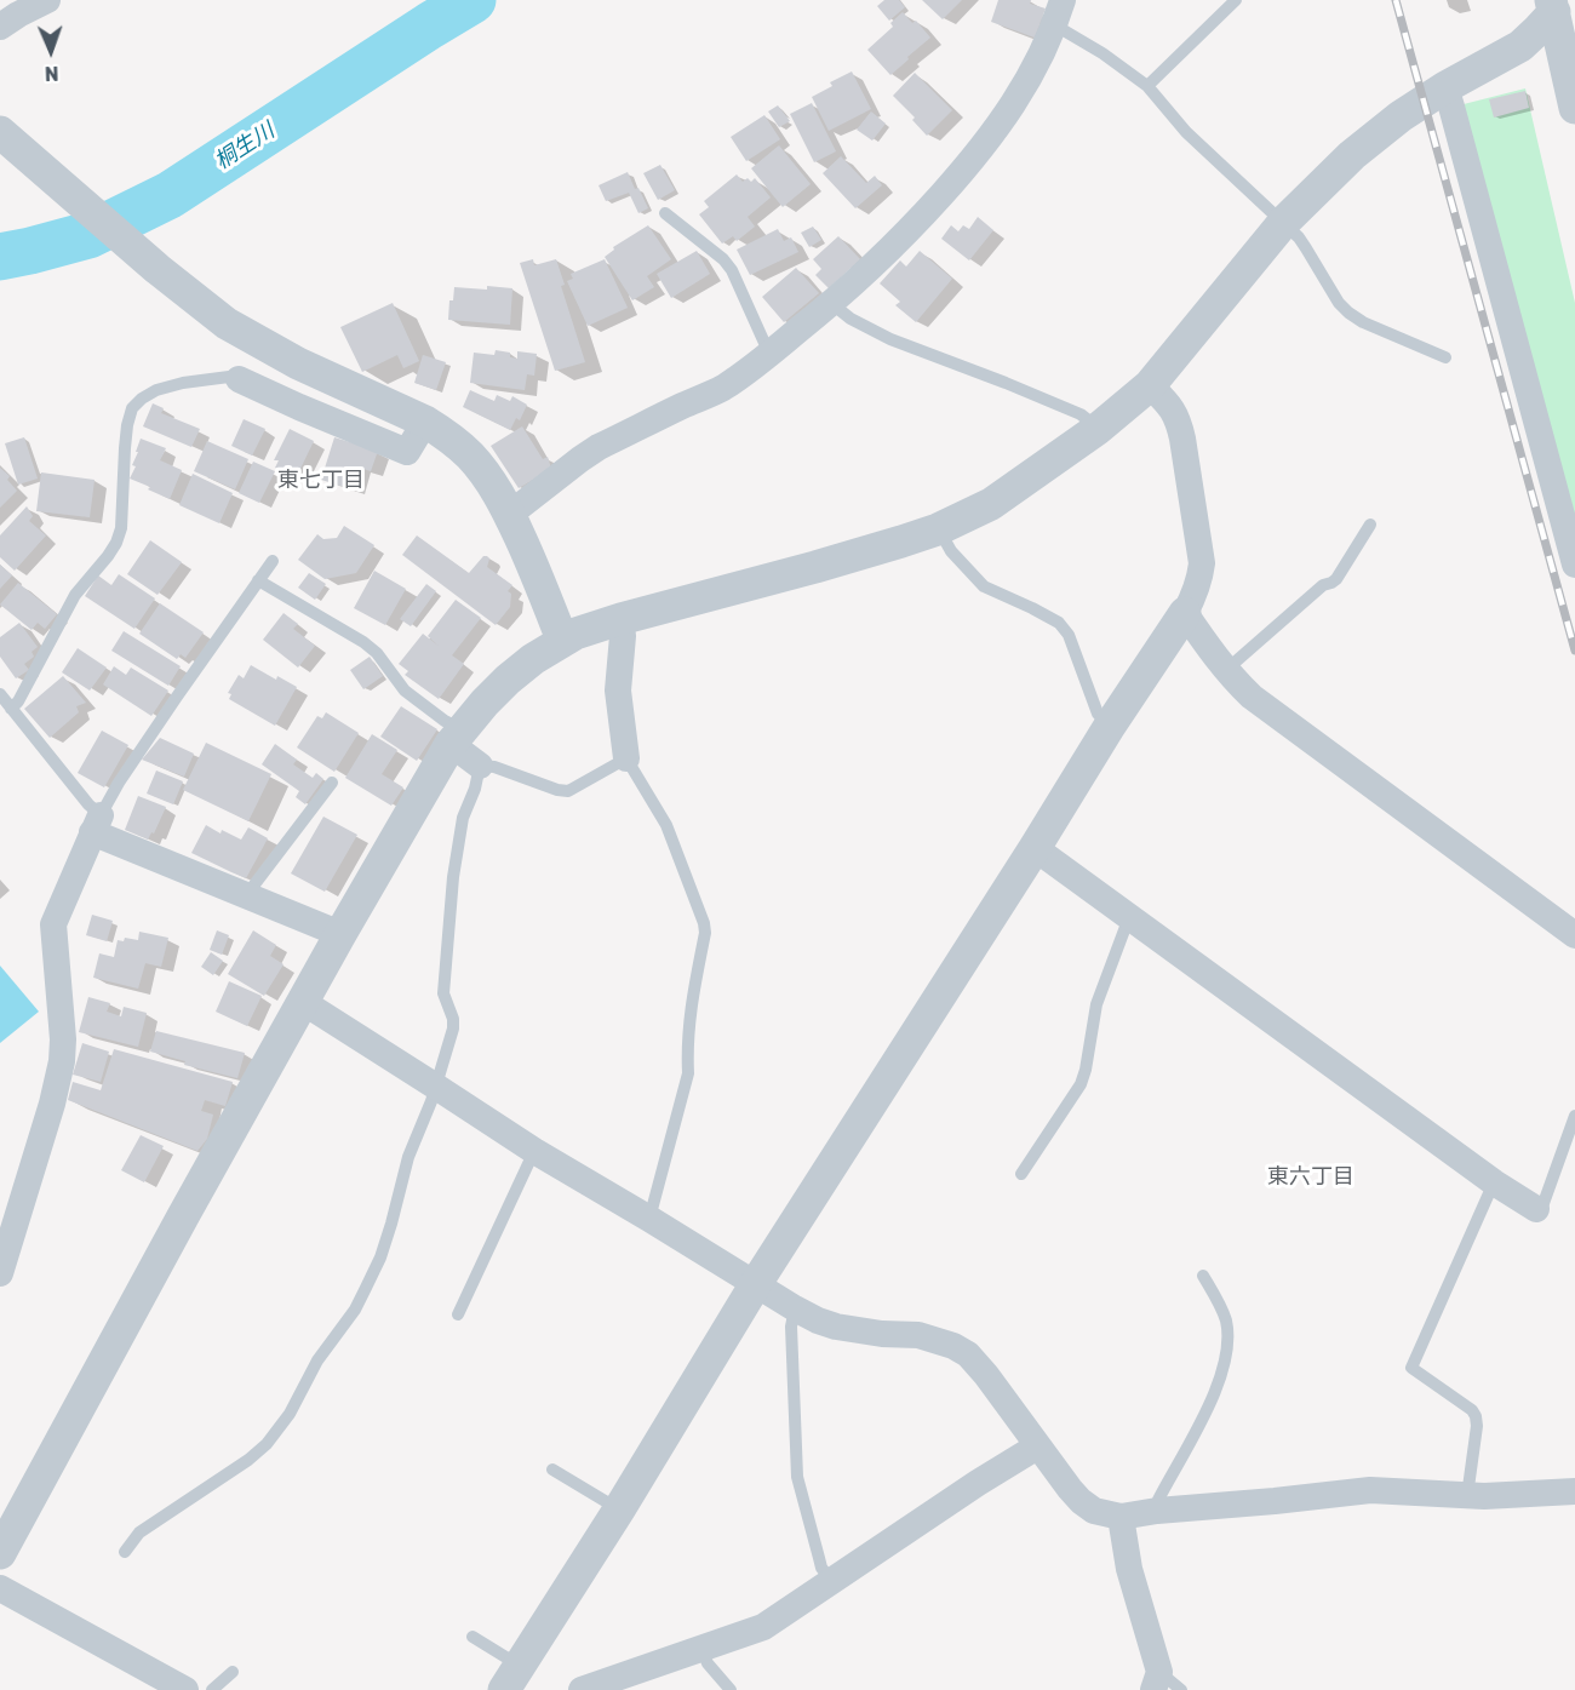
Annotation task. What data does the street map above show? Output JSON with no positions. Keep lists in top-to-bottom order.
{
  "districts": ["東七丁目", "東六丁目"],
  "water": ["桐生川"],
  "north": "bottom"
}
